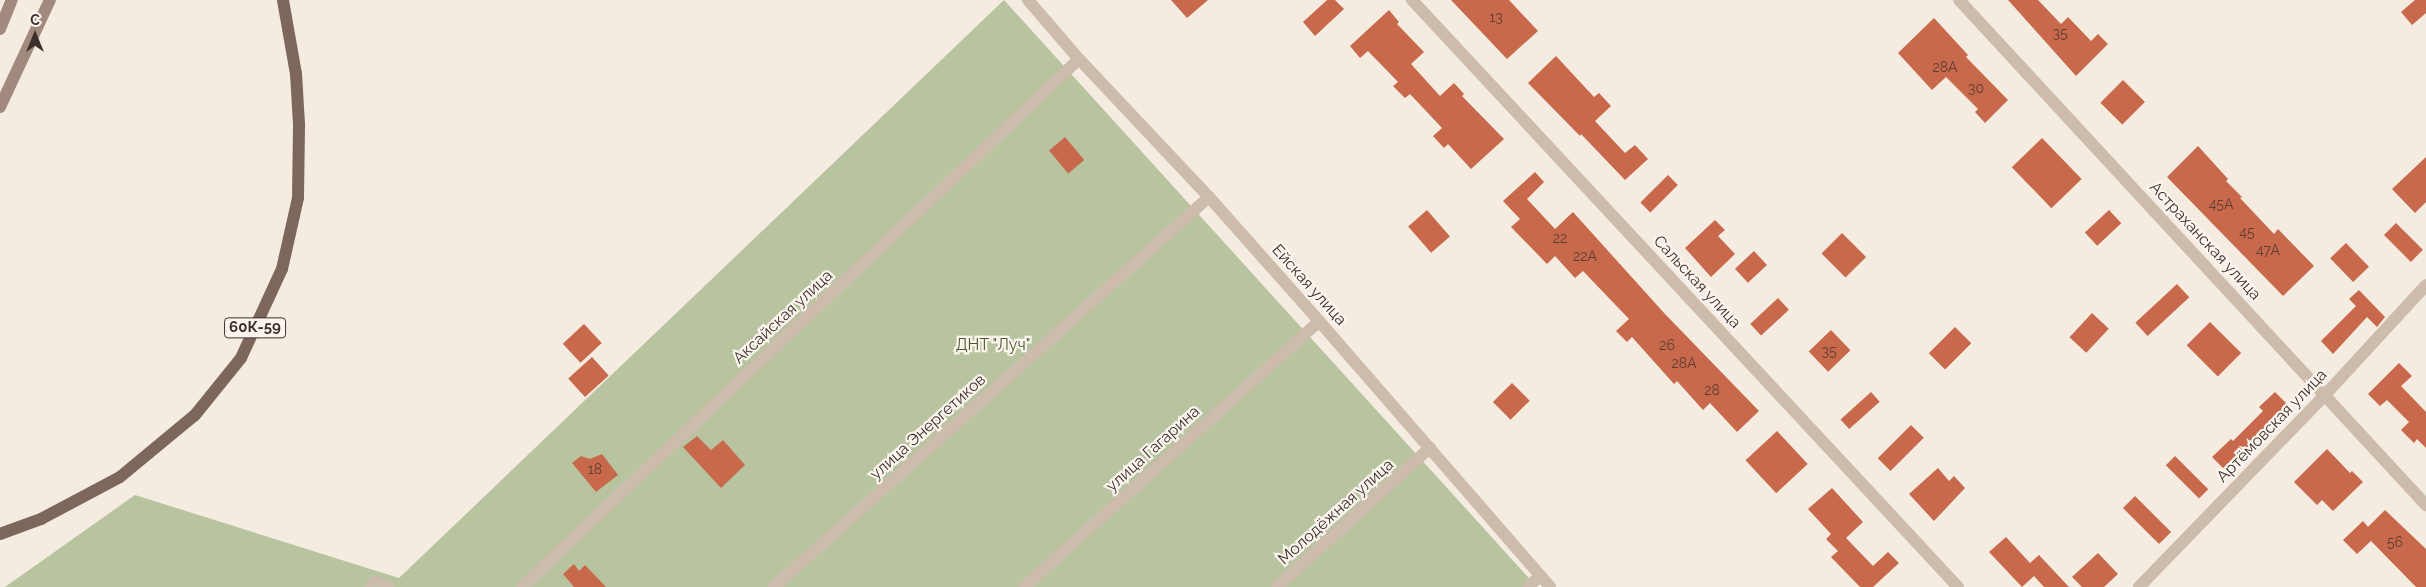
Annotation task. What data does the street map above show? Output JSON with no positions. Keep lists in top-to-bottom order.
{
  "streets": {
    "main road": ["60К-59"],
    "street": [
      "Астраханская улица",
      "Сальская улица",
      "Ейская улица",
      "Аксайская улица",
      "Артёмовская улица",
      "улица Энергетиков",
      "улица Гагарина",
      "Молодёжная улица"
    ]
  },
  "crossings": [
    ["Астраханская улица", "Артёмовская улица"],
    ["Ейская улица", "Аксайская улица"],
    ["Ейская улица", "улица Энергетиков"],
    ["Ейская улица", "улица Гагарина"],
    ["Ейская улица", "Молодёжная улица"]
  ],
  "parks": ["ДНТ \"Луч\""],
  "house_numbers": [
    "13",
    "35",
    "28А",
    "30",
    "45А",
    "45",
    "22",
    "47А",
    "22А",
    "26",
    "35",
    "28А",
    "28",
    "18",
    "56"
  ],
  "north": "top"
}
